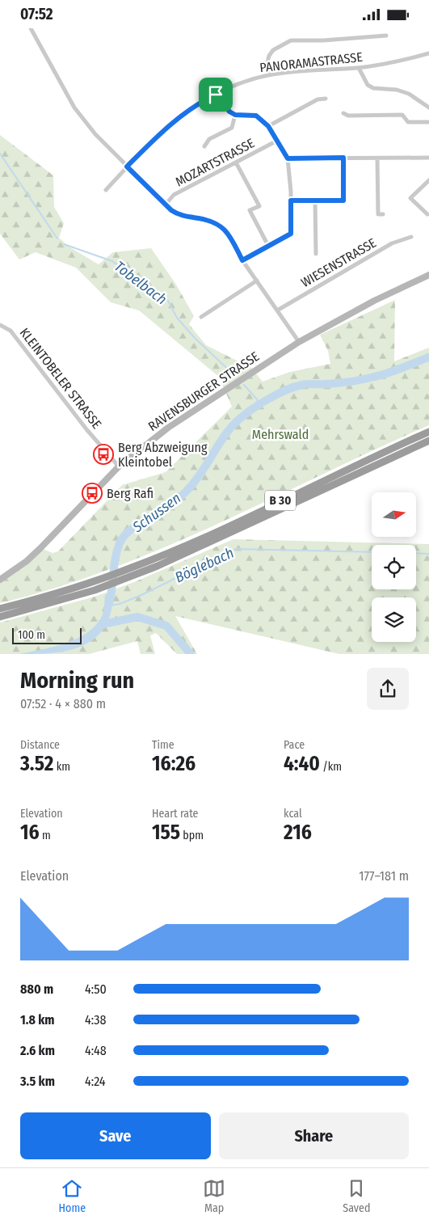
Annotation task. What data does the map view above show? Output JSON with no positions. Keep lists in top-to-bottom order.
{
  "streets": {
    "highway": ["B 30"],
    "main road": ["RAVENSBURGER STRASSE"],
    "street": [
      "PANORAMASTRASSE",
      "MOZARTSTRASSE",
      "WIESENSTRASSE",
      "KLEINTOBELER STRASSE"
    ]
  },
  "crossings": [
    ["KLEINTOBELER STRASSE", "RAVENSBURGER STRASSE"]
  ],
  "water": ["Tobelbach", "Schussen", "Böglebach"],
  "parks": ["Mehrswald"],
  "places": {
    "bus stop": ["Berg Abzweigung Kleintobel", "Berg Rafi"]
  },
  "scale_bar": "100 m",
  "north": "right",
  "page": {
    "status": "07:52",
    "scale": "100 m",
    "heading": ["Morning run", "07:52 · 4 × 880 m"],
    "stats": [
      ["Distance", "3.52 km"],
      ["Time", "16:26"],
      ["Pace", "4:40 /km"],
      ["Elevation", "16 m"],
      ["Heart rate", "155 bpm"],
      ["kcal", "216"]
    ],
    "chart": ["Elevation", "177–181 m"],
    "list": [
      {
        "name": "880 m",
        "note": "4:50"
      },
      {
        "name": "1.8 km",
        "note": "4:38"
      },
      {
        "name": "2.6 km",
        "note": "4:48"
      },
      {
        "name": "3.5 km",
        "note": "4:24"
      }
    ],
    "buttons": ["Save", "Share"],
    "tabs": ["Home", "Map", "Saved"]
  }
}
